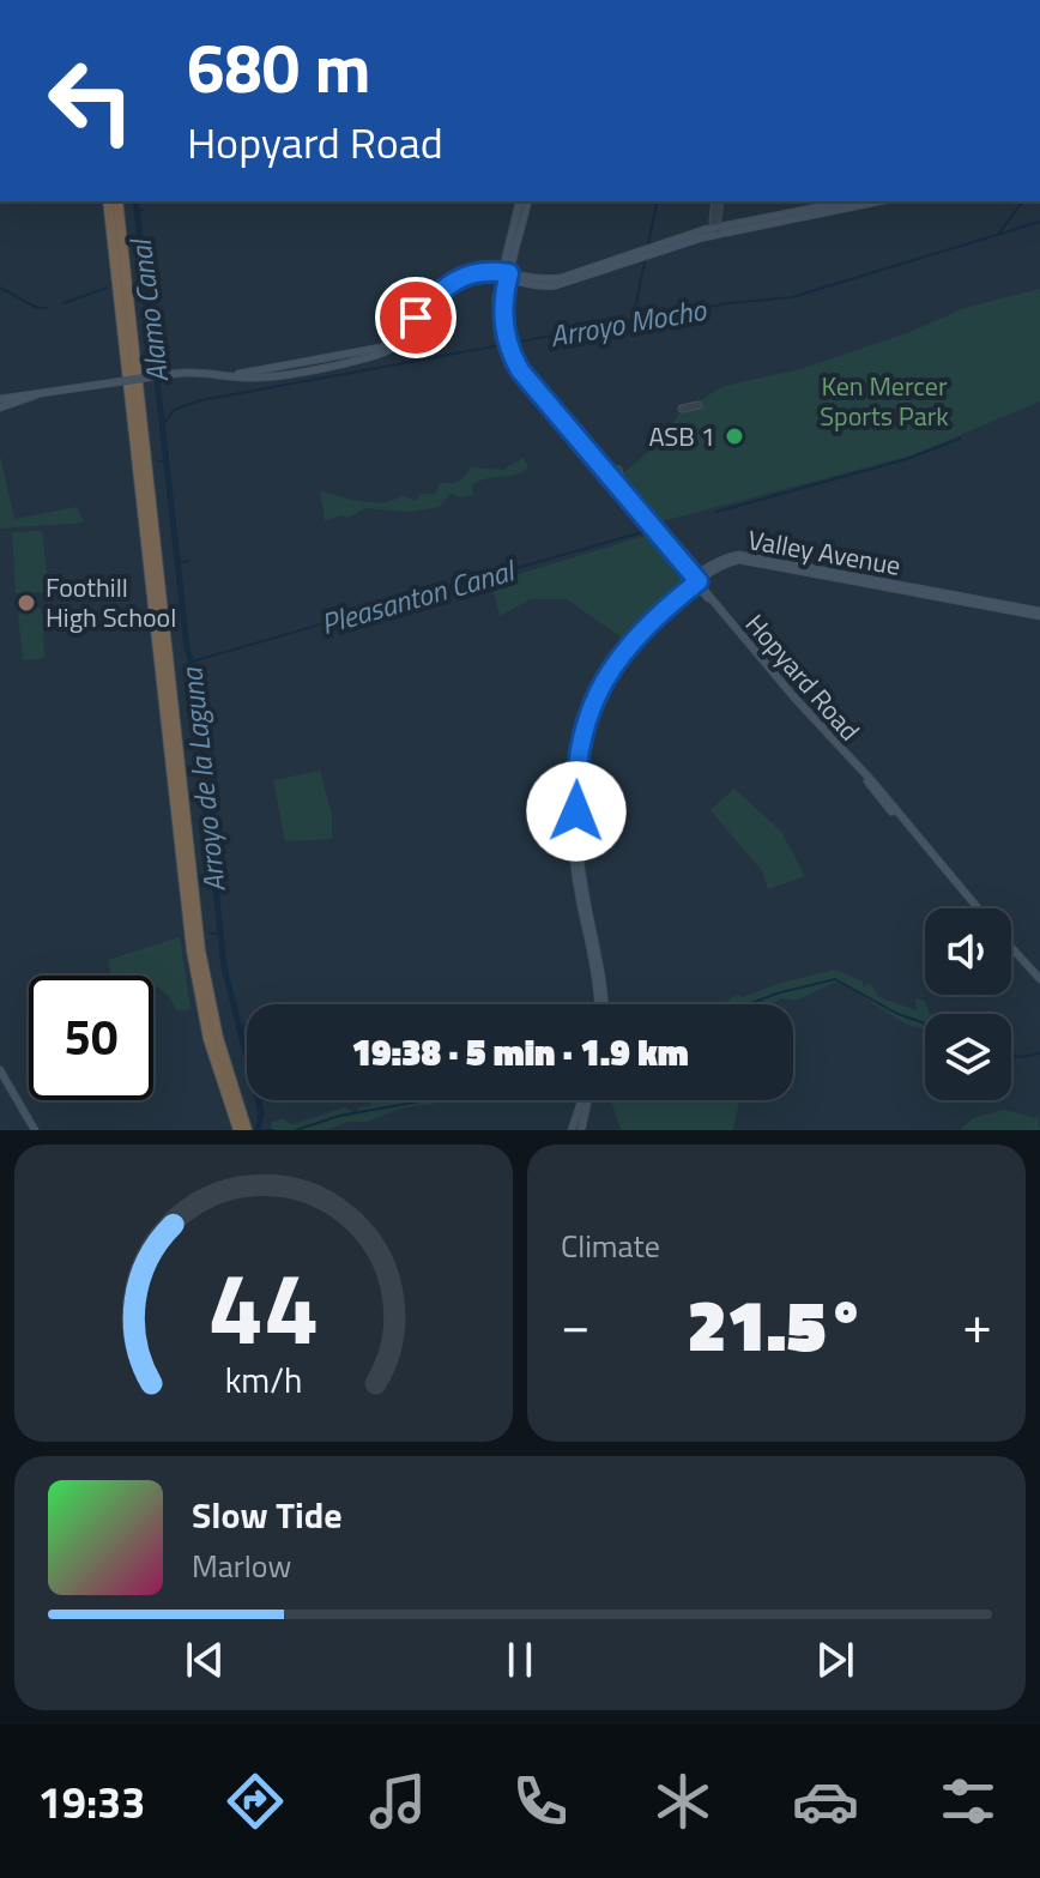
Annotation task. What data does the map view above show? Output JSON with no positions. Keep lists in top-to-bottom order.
{
  "streets": {
    "main road": ["Valley Avenue", "Hopyard Road"]
  },
  "crossings": [
    ["Valley Avenue", "Hopyard Road"]
  ],
  "water": [
    "Alamo Canal",
    "Arroyo Mocho",
    "Pleasanton Canal",
    "Arroyo de la Laguna"
  ],
  "parks": ["Ken Mercer Sports Park"],
  "places": ["ASB 1", "Foothill High School"],
  "page": {
    "turn": ["680 m", "Hopyard Road"],
    "limit": "50",
    "trip": "19:38 · 5 min · 1.9 km",
    "tile": "Climate",
    "heat": ["−", "21.5°", "+"],
    "song": ["Slow Tide", "Marlow"],
    "tabs": "19:33",
    "gauge": ["44", "km/h"]
  }
}
